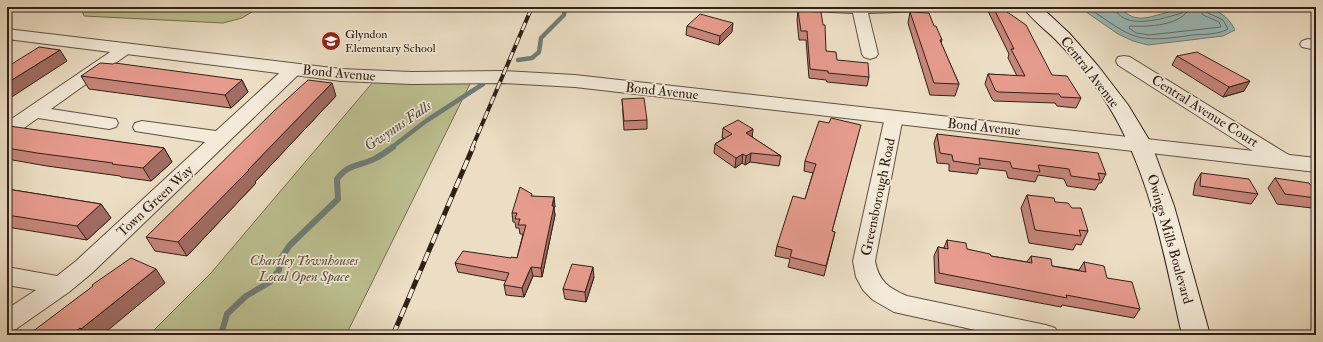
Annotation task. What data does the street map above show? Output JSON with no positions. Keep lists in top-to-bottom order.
{
  "streets": {
    "street": [
      "Central Avenue",
      "Bond Avenue",
      "Central Avenue Court",
      "Greensborough Road",
      "Town Green Way",
      "Owings Mills Boulevard"
    ]
  },
  "crossings": [
    ["Central Avenue", "Bond Avenue"],
    ["Central Avenue", "Owings Mills Boulevard"],
    ["Bond Avenue", "Central Avenue Court"],
    ["Bond Avenue", "Greensborough Road"],
    ["Bond Avenue", "Town Green Way"],
    ["Bond Avenue", "Owings Mills Boulevard"]
  ],
  "water": ["Gwynns Falls"],
  "parks": ["Chartley Townhouses Local Open Space"],
  "places": {
    "school or university": ["Glyndon Elementary School"]
  }
}
